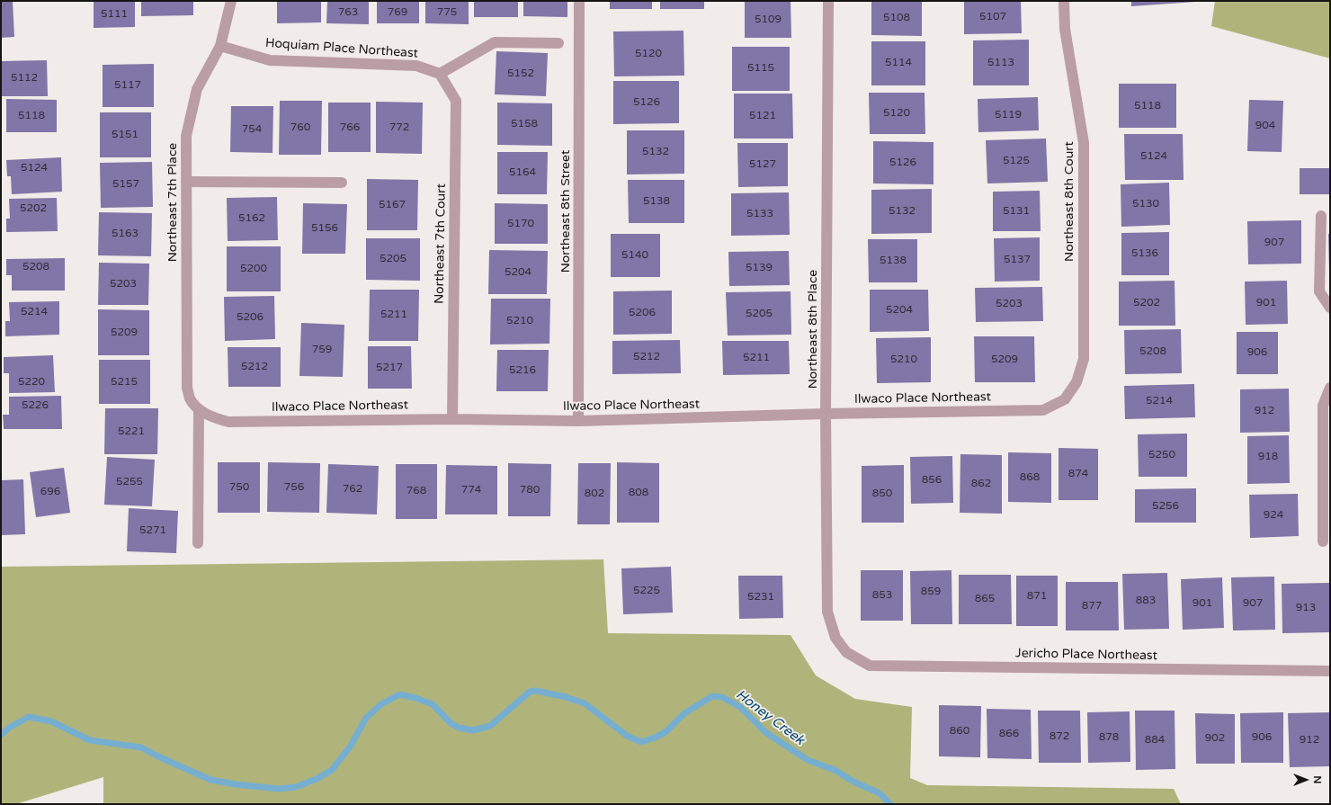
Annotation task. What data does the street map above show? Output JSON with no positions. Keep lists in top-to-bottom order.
{
  "streets": {
    "street": [
      "Hoquiam Place Northeast",
      "Northeast 8th Court",
      "Northeast 7th Place",
      "Northeast 8th Street",
      "Northeast 7th Court",
      "Northeast 8th Place",
      "Ilwaco Place Northeast",
      "Jericho Place Northeast"
    ]
  },
  "crossings": [
    ["Hoquiam Place Northeast", "Northeast 7th Place"],
    ["Hoquiam Place Northeast", "Northeast 7th Court"],
    ["Northeast 8th Court", "Ilwaco Place Northeast"],
    ["Northeast 7th Place", "Ilwaco Place Northeast"],
    ["Northeast 8th Street", "Ilwaco Place Northeast"],
    ["Northeast 7th Court", "Ilwaco Place Northeast"],
    ["Northeast 8th Place", "Ilwaco Place Northeast"],
    ["Northeast 8th Place", "Jericho Place Northeast"]
  ],
  "water": ["Honey Creek"],
  "house_numbers": [
    "763",
    "769",
    "775",
    "5111",
    "5107",
    "5108",
    "5109",
    "5120",
    "5114",
    "5113",
    "5115",
    "5152",
    "5112",
    "5117",
    "5126",
    "5118",
    "5120",
    "5119",
    "5118",
    "5121",
    "5158",
    "904",
    "760",
    "766",
    "772",
    "754",
    "5151",
    "5132",
    "5124",
    "5125",
    "5126",
    "5127",
    "5124",
    "5164",
    "5157",
    "5138",
    "5130",
    "5167",
    "5202",
    "5132",
    "5131",
    "5133",
    "5162",
    "5170",
    "5156",
    "5163",
    "907",
    "5136",
    "5140",
    "5205",
    "5137",
    "5138",
    "5208",
    "5139",
    "5200",
    "5204",
    "5203",
    "5202",
    "901",
    "5203",
    "5204",
    "5214",
    "5206",
    "5205",
    "5211",
    "5206",
    "5210",
    "5209",
    "759",
    "5208",
    "906",
    "5212",
    "5211",
    "5210",
    "5209",
    "5212",
    "5217",
    "5216",
    "5220",
    "5215",
    "5214",
    "5226",
    "912",
    "5221",
    "5250",
    "918",
    "874",
    "868",
    "856",
    "5255",
    "862",
    "750",
    "756",
    "762",
    "774",
    "780",
    "768",
    "696",
    "808",
    "802",
    "850",
    "5256",
    "924",
    "5271",
    "5225",
    "859",
    "853",
    "871",
    "5231",
    "865",
    "883",
    "901",
    "907",
    "877",
    "913",
    "860",
    "866",
    "872",
    "878",
    "906",
    "902",
    "884",
    "912"
  ],
  "north": "right"
}
